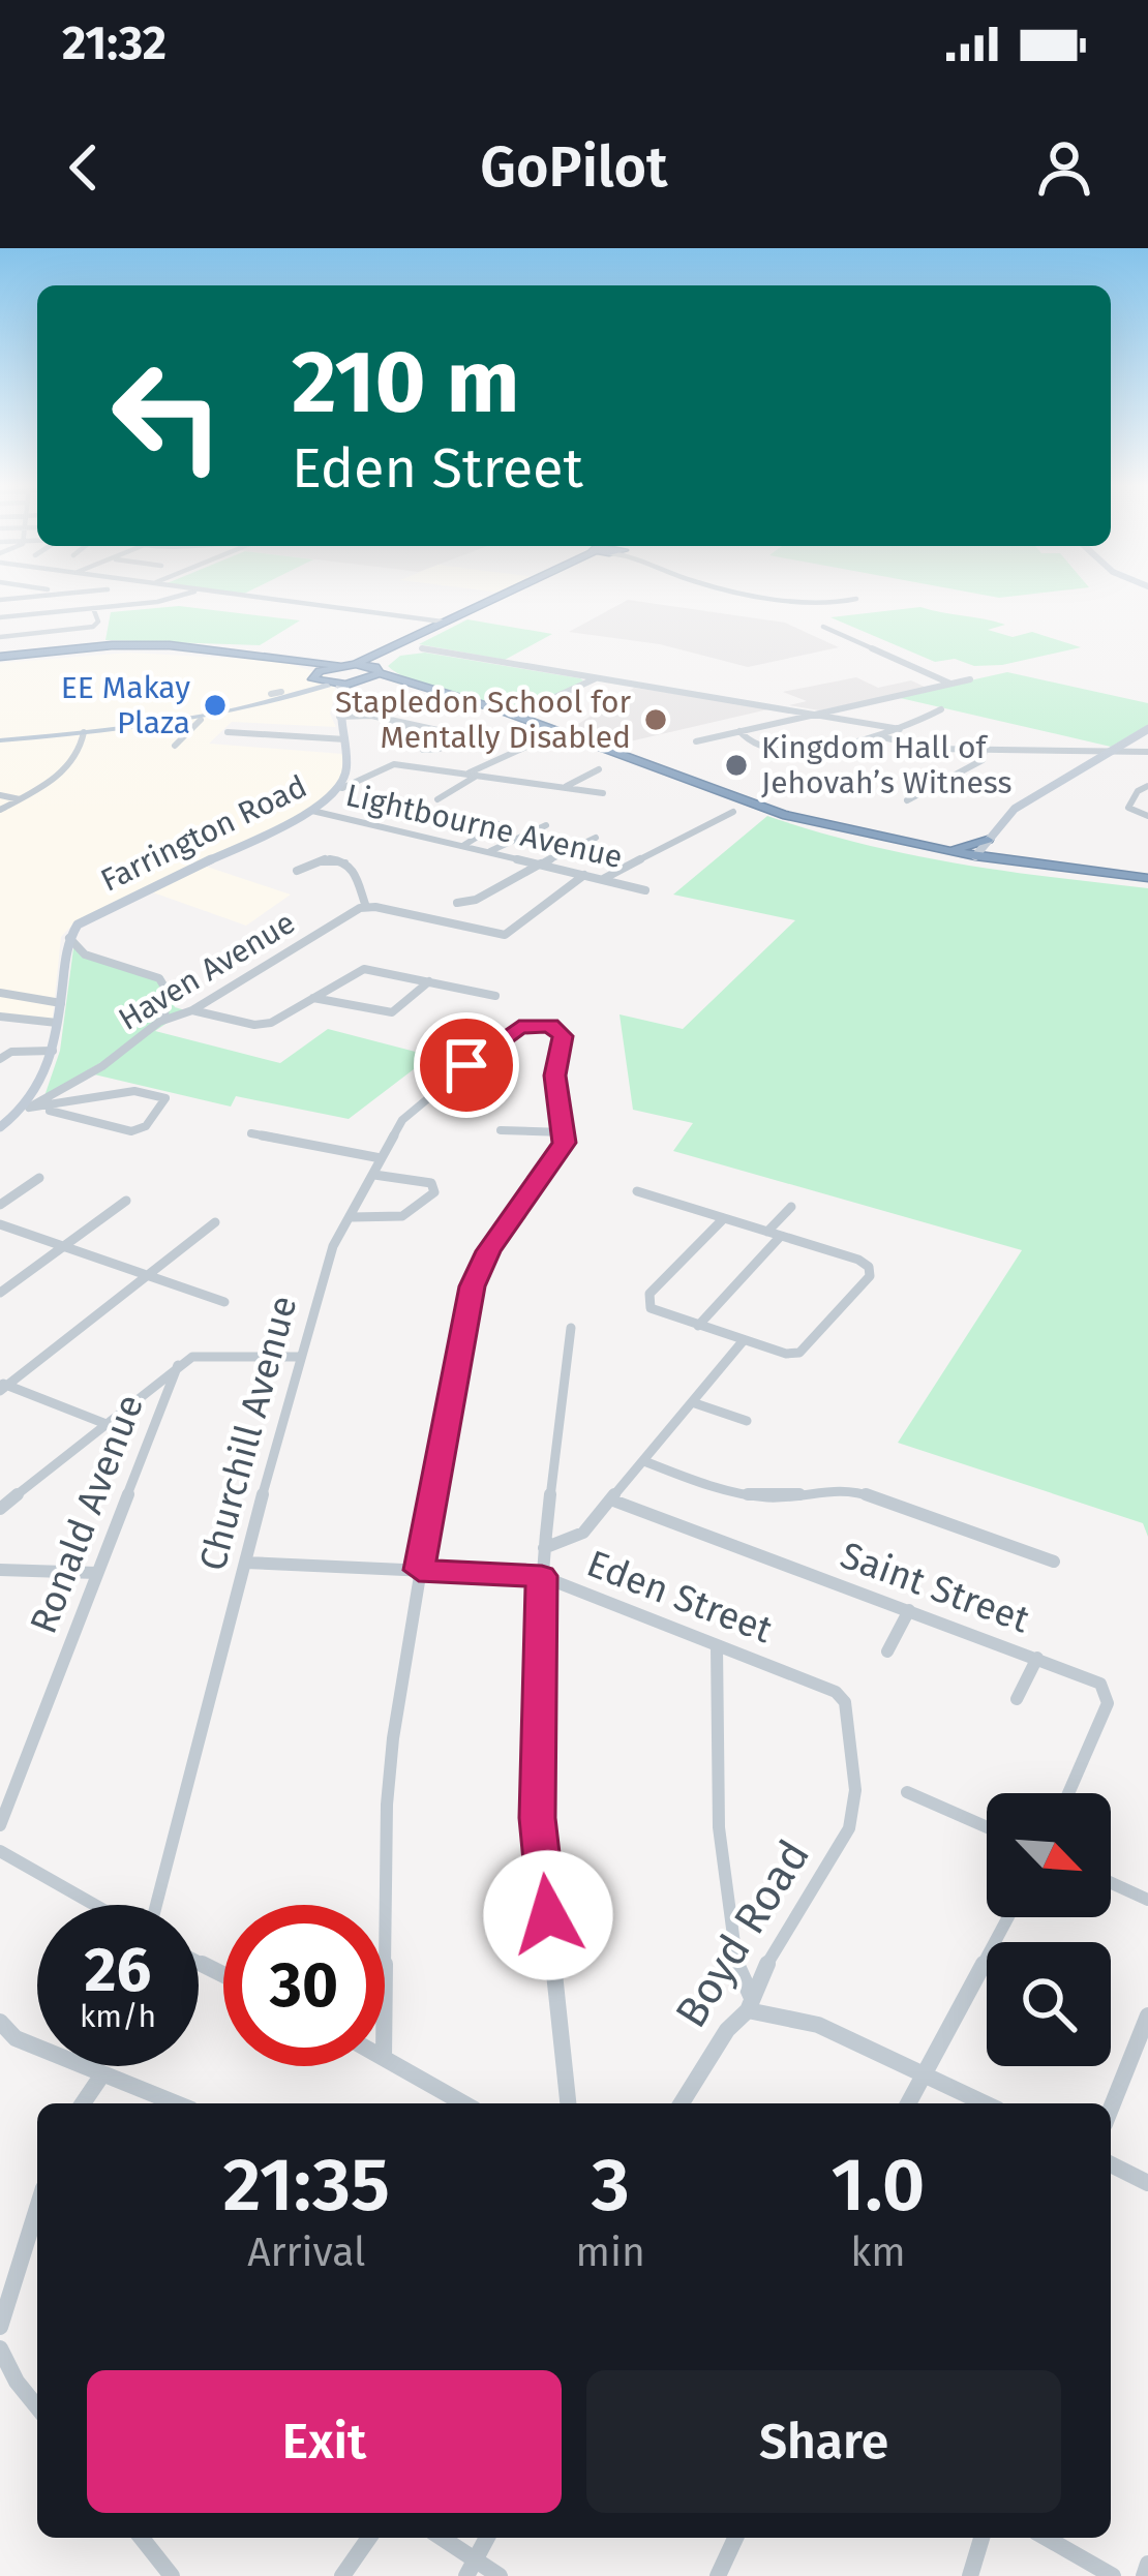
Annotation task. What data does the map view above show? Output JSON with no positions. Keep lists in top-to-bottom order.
{
  "streets": {
    "street": [
      "Lightbourne Avenue",
      "Farrington Road",
      "Haven Avenue",
      "Churchill Avenue",
      "Ronald Avenue",
      "Saint Street",
      "Eden Street",
      "Boyd Road"
    ]
  },
  "crossings": [
    ["Lightbourne Avenue", "Farrington Road"],
    ["Churchill Avenue", "Eden Street"],
    ["Eden Street", "Boyd Road"]
  ],
  "places": ["EE Makay Plaza", "Stapledon School for Mentally Disabled", "Kingdom Hall of Jehovah’s Witness"],
  "north": "bottom right",
  "page": {
    "status": "21:32",
    "header": "GoPilot",
    "turn": ["210 m", "Eden Street"],
    "speed": "26 km/h",
    "limit": "30",
    "eta": [
      "21:35",
      "Arrival",
      "3",
      "min",
      "1.0",
      "km"
    ],
    "buttons": ["Exit", "Share"]
  }
}
